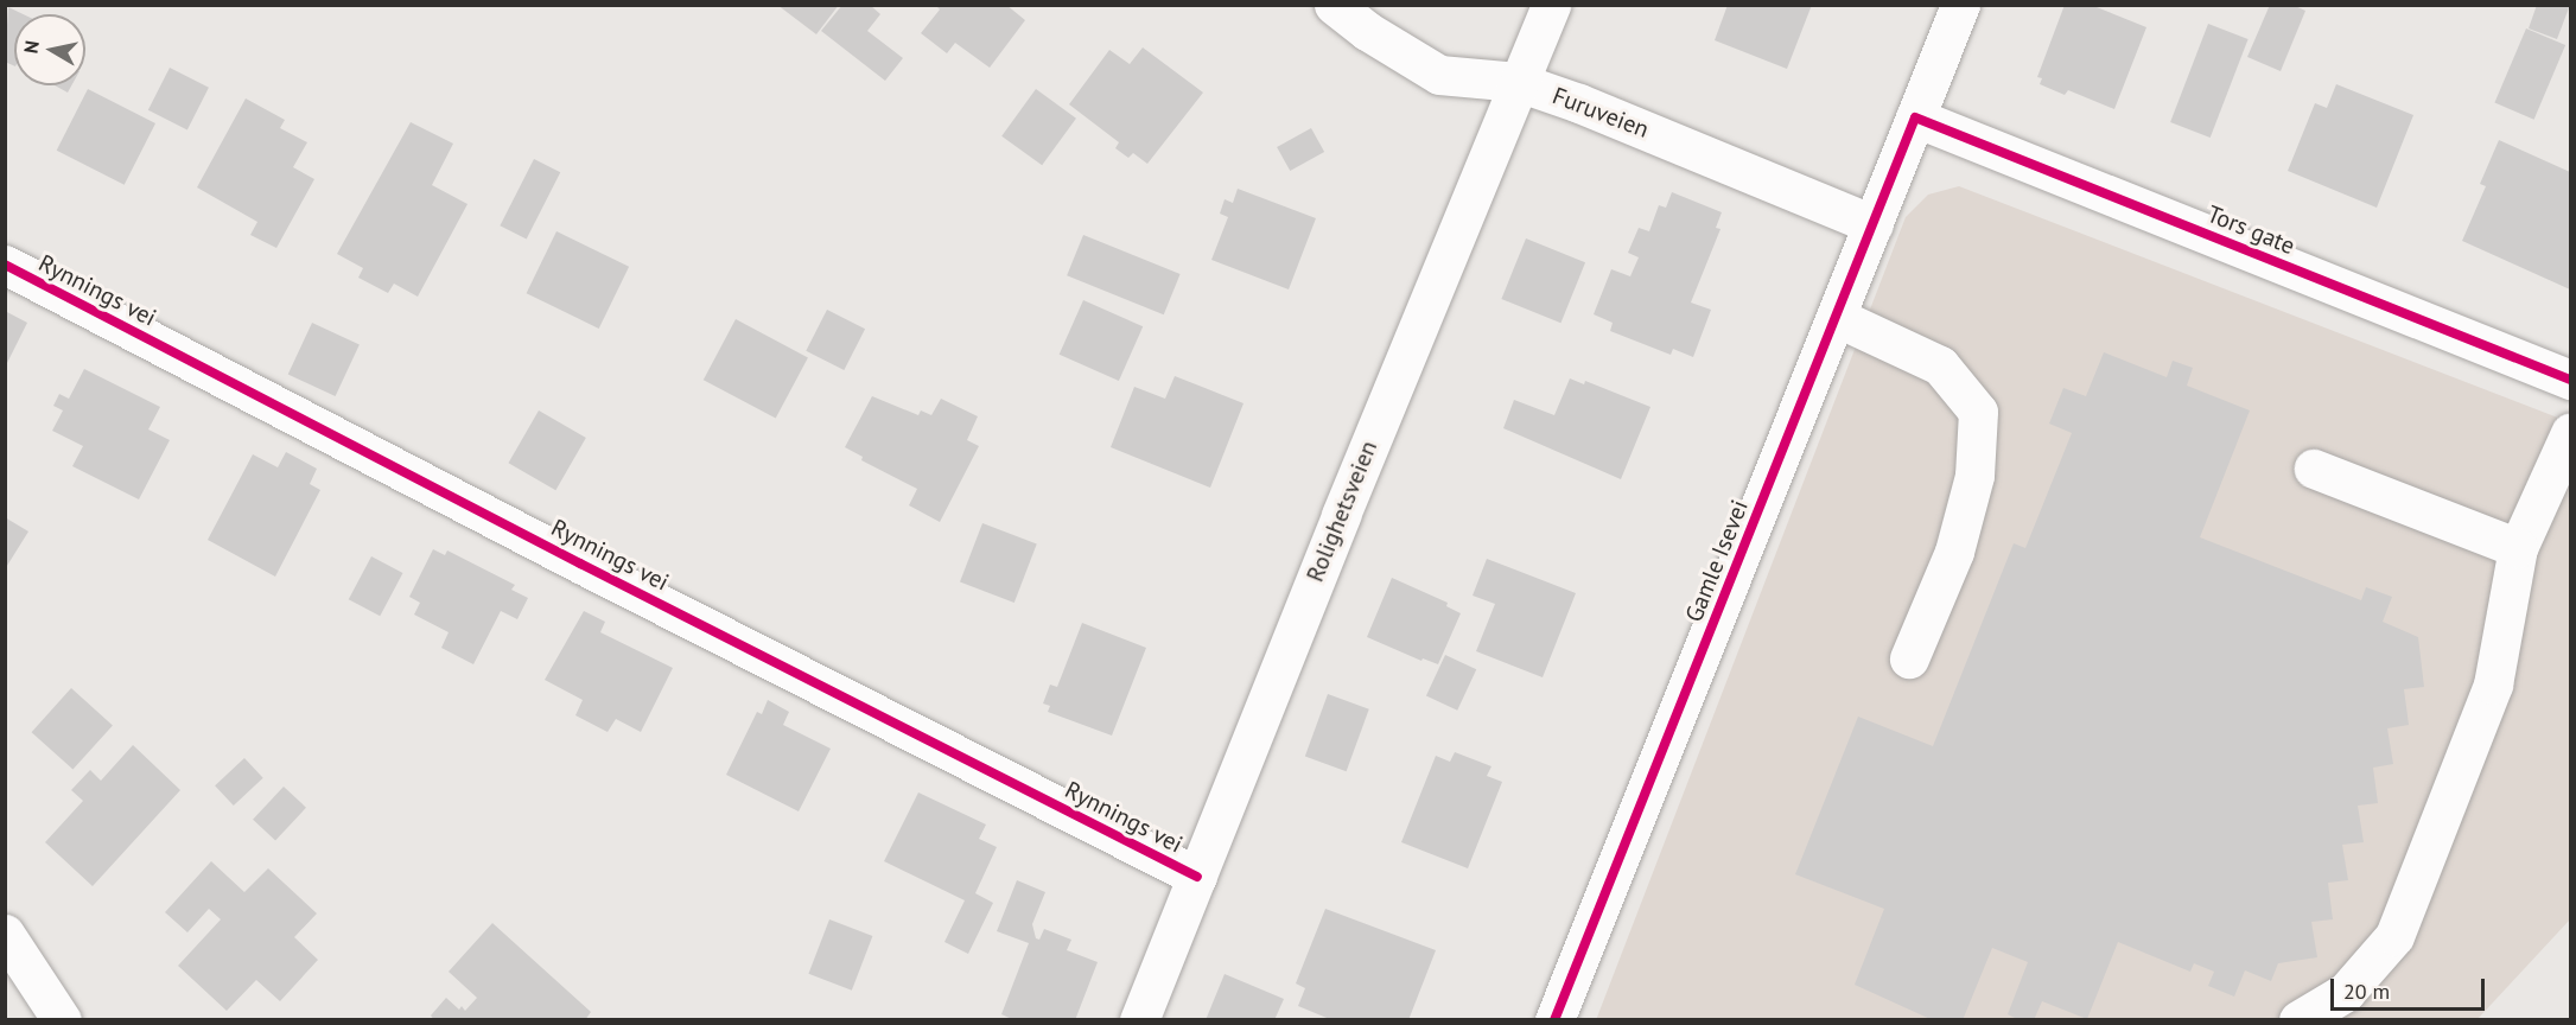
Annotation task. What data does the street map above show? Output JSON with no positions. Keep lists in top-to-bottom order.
{
  "streets": {
    "street": [
      "Furuveien",
      "Tors gate",
      "Rynnings vei",
      "Rolighetsveien",
      "Gamle Isevei"
    ]
  },
  "crossings": [
    ["Furuveien", "Rolighetsveien"],
    ["Furuveien", "Gamle Isevei"],
    ["Tors gate", "Gamle Isevei"],
    ["Rynnings vei", "Rolighetsveien"]
  ],
  "scale_bar": "20 m",
  "north": "left"
}
